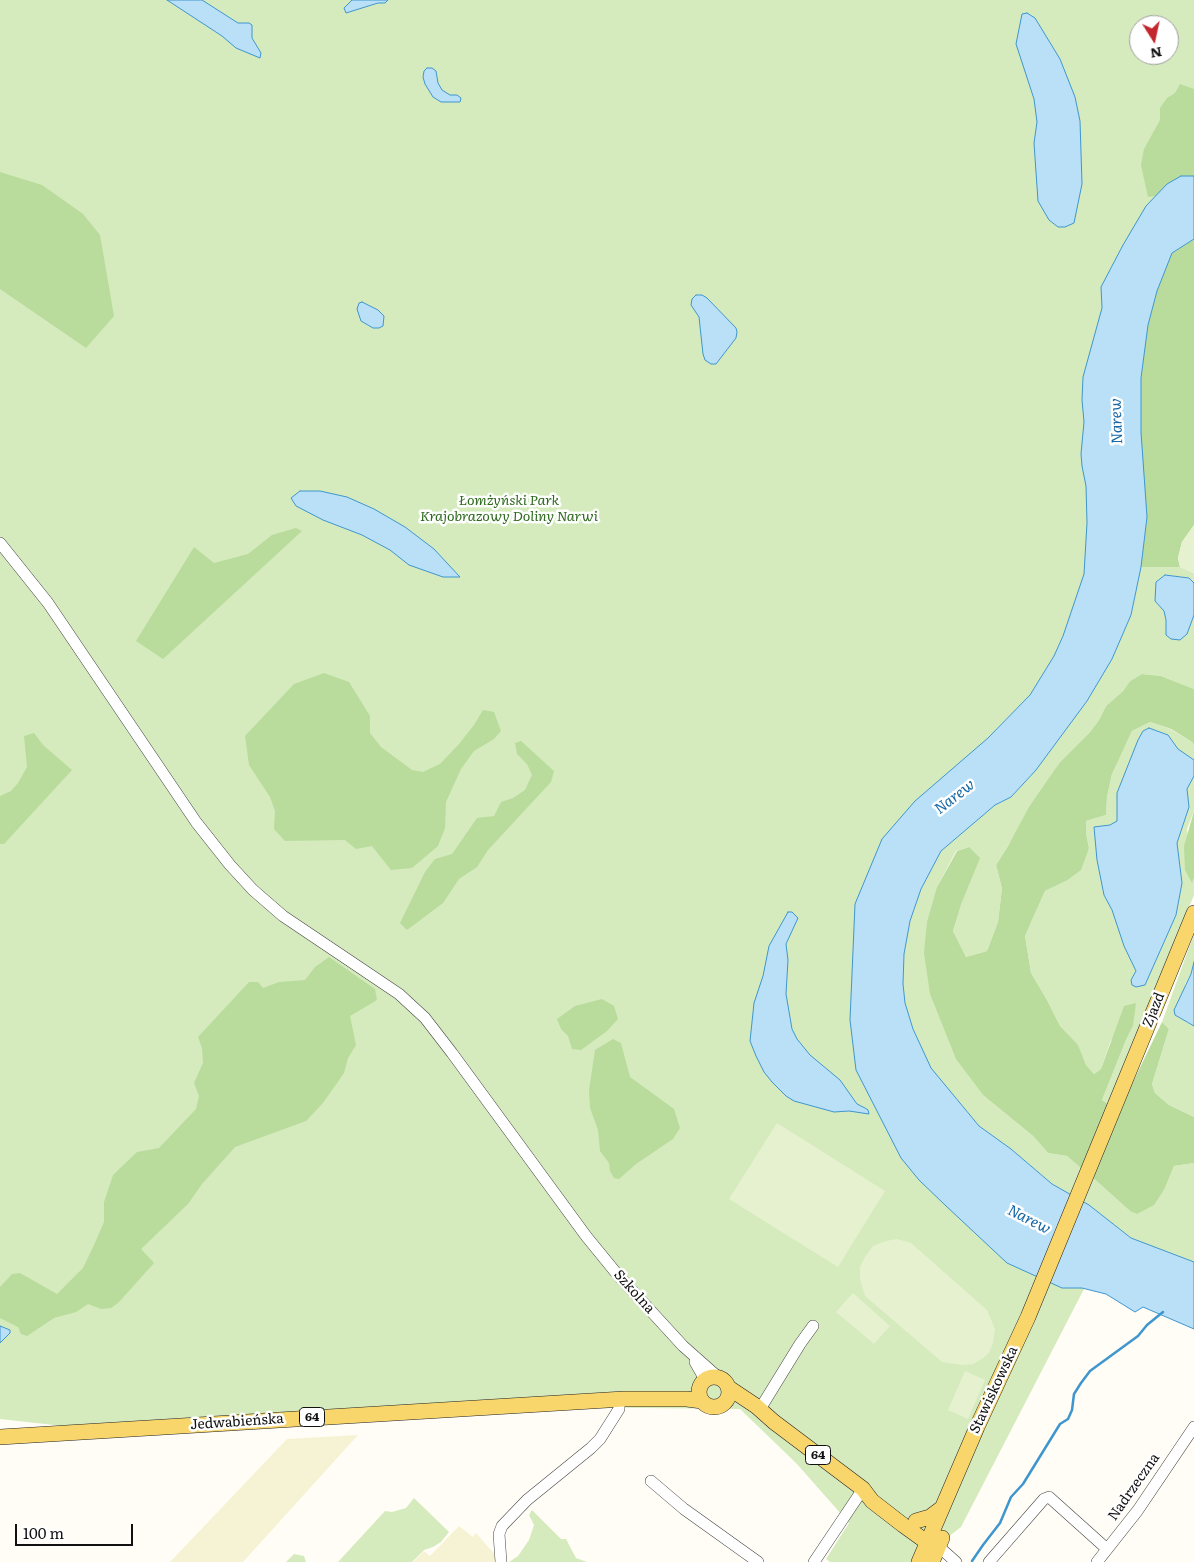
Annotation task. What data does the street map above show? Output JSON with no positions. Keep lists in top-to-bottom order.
{
  "streets": {
    "main road": [
      "Zjazd",
      "Stawiskowska",
      "64",
      "Jedwabieńska"
    ],
    "street": ["Szkolna", "Nadrzeczna"]
  },
  "crossings": [
    ["Zjazd", "Stawiskowska"],
    ["Szkolna", "64"],
    ["Szkolna", "Jedwabieńska"],
    ["Stawiskowska", "64"],
    ["64", "Jedwabieńska"]
  ],
  "water": ["Narew"],
  "parks": ["Łomżyński Park Krajobrazowy Doliny Narwi"],
  "scale_bar": "100 m",
  "north": "bottom"
}
